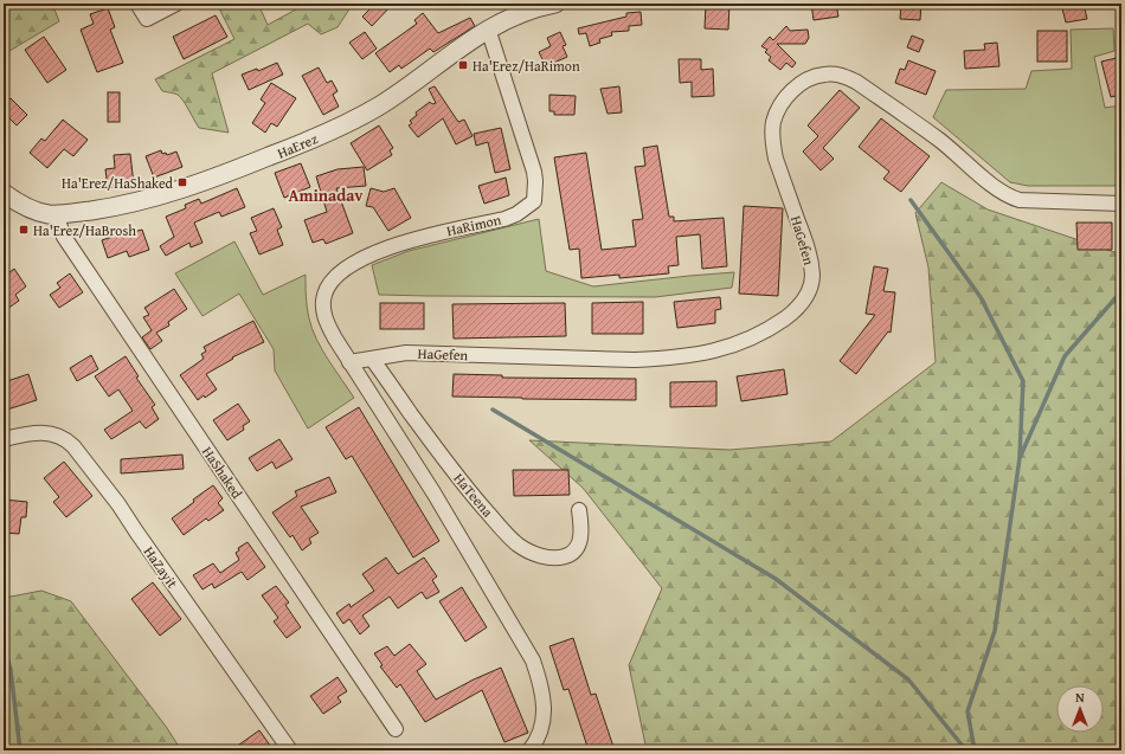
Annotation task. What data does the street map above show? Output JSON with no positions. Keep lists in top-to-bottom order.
{
  "streets": {
    "street": [
      "HaErez",
      "HaRimon",
      "HaGefen",
      "HaShaked",
      "HaTeena",
      "HaZayit"
    ]
  },
  "crossings": [
    ["HaErez", "HaRimon"],
    ["HaErez", "HaShaked"],
    ["HaRimon", "HaGefen"],
    ["HaGefen", "HaTeena"]
  ],
  "districts": ["Aminadav"],
  "places": {
    "transit": ["Ha'Erez/HaRimon", "Ha'Erez/HaShaked", "Ha'Erez/HaBrosh"]
  },
  "north": "top"
}
